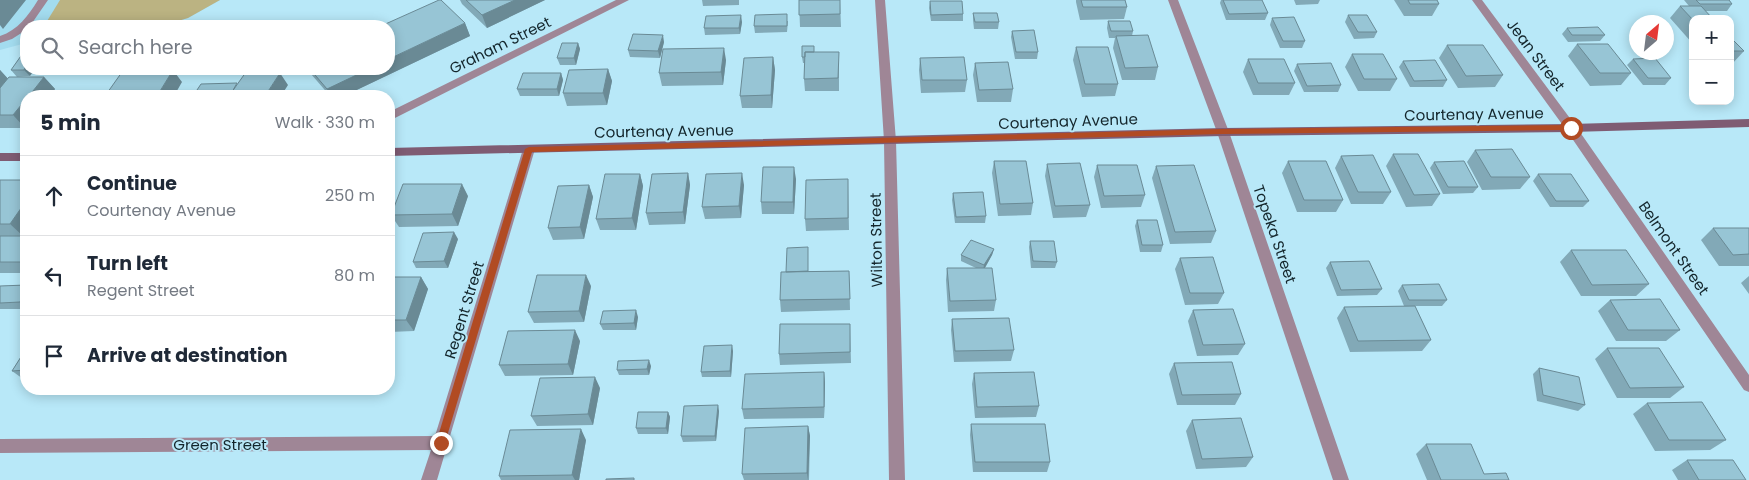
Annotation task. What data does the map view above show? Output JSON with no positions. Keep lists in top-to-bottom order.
{
  "streets": {
    "street": [
      "Graham Street",
      "Jean Street",
      "Courtenay Avenue",
      "Topeka Street",
      "Wilton Street",
      "Belmont Street",
      "Regent Street",
      "Green Street"
    ]
  },
  "crossings": [
    ["Jean Street", "Courtenay Avenue"],
    ["Jean Street", "Belmont Street"],
    ["Courtenay Avenue", "Topeka Street"],
    ["Courtenay Avenue", "Wilton Street"],
    ["Courtenay Avenue", "Belmont Street"],
    ["Courtenay Avenue", "Regent Street"],
    ["Regent Street", "Green Street"]
  ],
  "north": "top right",
  "page": {
    "map_buttons": ["+", "−"],
    "search": "Search here",
    "heading": ["5 min", "Walk · 330 m"],
    "list": [
      ["Continue", "Courtenay Avenue", "250 m"],
      ["Turn left", "Regent Street", "80 m"],
      "Arrive at destination"
    ]
  }
}
